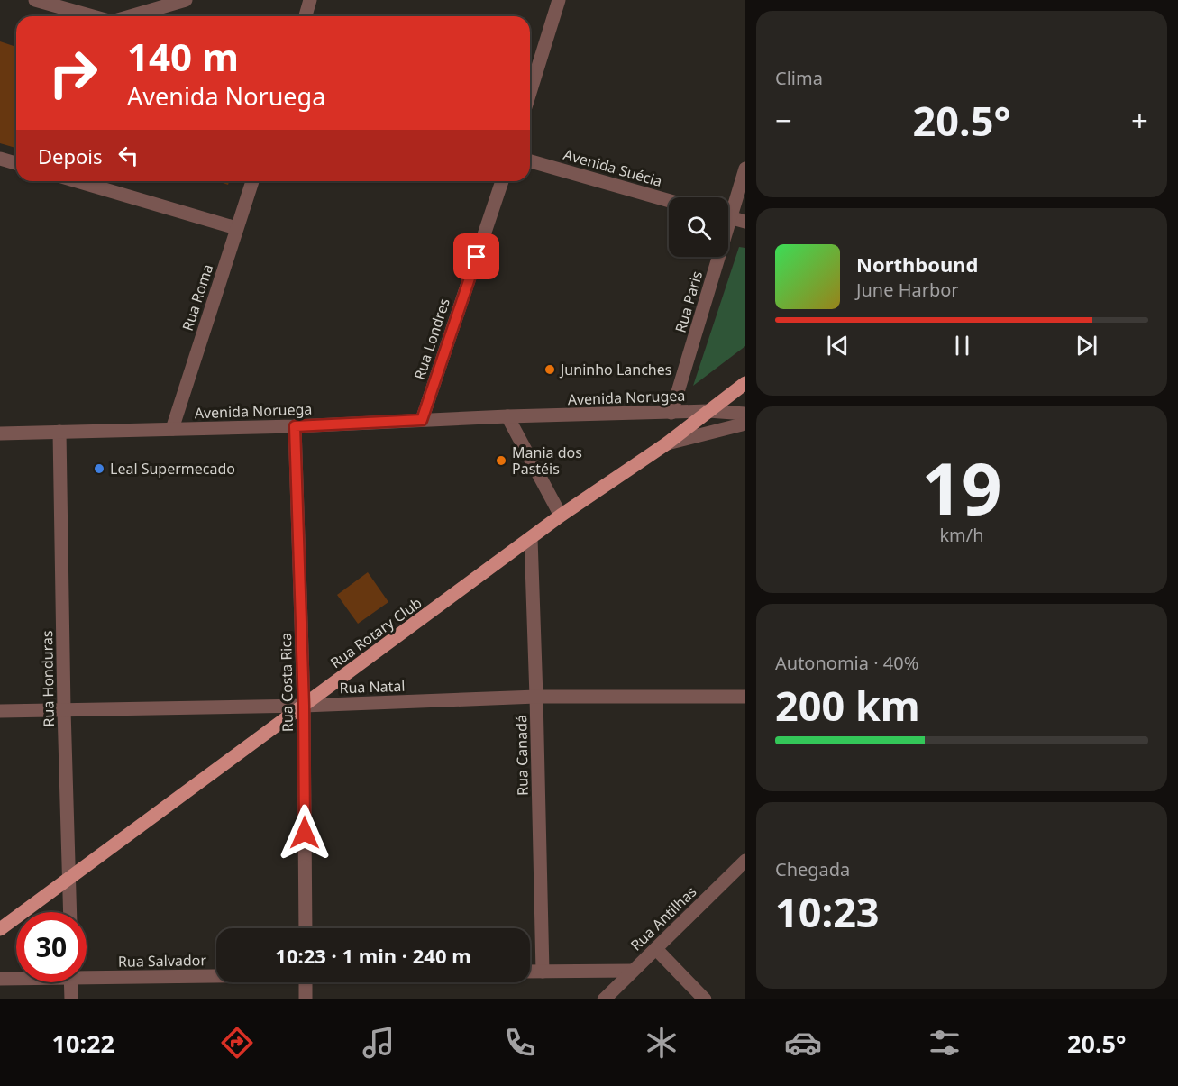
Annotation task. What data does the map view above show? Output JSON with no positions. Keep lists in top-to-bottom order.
{
  "streets": {
    "main road": ["Rua Rotary Club"],
    "street": [
      "Avenida Suécia",
      "Rua Roma",
      "Rua Paris",
      "Rua Londres",
      "Avenida Norugea",
      "Avenida Noruega",
      "Rua Honduras",
      "Rua Costa Rica",
      "Rua Natal",
      "Rua Canadá",
      "Rua Antilhas",
      "Rua Salvador"
    ]
  },
  "crossings": [
    ["Rua Roma", "Avenida Noruega"],
    ["Rua Paris", "Avenida Norugea"],
    ["Rua Londres", "Avenida Noruega"],
    ["Avenida Norugea", "Avenida Noruega"],
    ["Avenida Norugea", "Rua Rotary Club"],
    ["Avenida Noruega", "Rua Honduras"],
    ["Avenida Noruega", "Rua Costa Rica"],
    ["Rua Rotary Club", "Rua Honduras"],
    ["Rua Rotary Club", "Rua Costa Rica"],
    ["Rua Rotary Club", "Rua Natal"],
    ["Rua Rotary Club", "Rua Canadá"],
    ["Rua Honduras", "Rua Natal"],
    ["Rua Costa Rica", "Rua Natal"],
    ["Rua Natal", "Rua Canadá"]
  ],
  "places": ["Juninho Lanches", "Mania dos Pastéis", "Leal Supermecado"],
  "page": {
    "tile": [
      "Clima",
      ["19", "km/h"],
      ["Autonomia · 40%", "200 km"],
      ["Chegada", "10:23"]
    ],
    "turn": ["140 m", "Avenida Noruega"],
    "heat": ["−", "20.5°", "+"],
    "then": "Depois",
    "song": ["Northbound", "June Harbor"],
    "limit": "30",
    "trip": "10:23 · 1 min · 240 m",
    "tabs": ["10:22", "20.5°"]
  }
}
